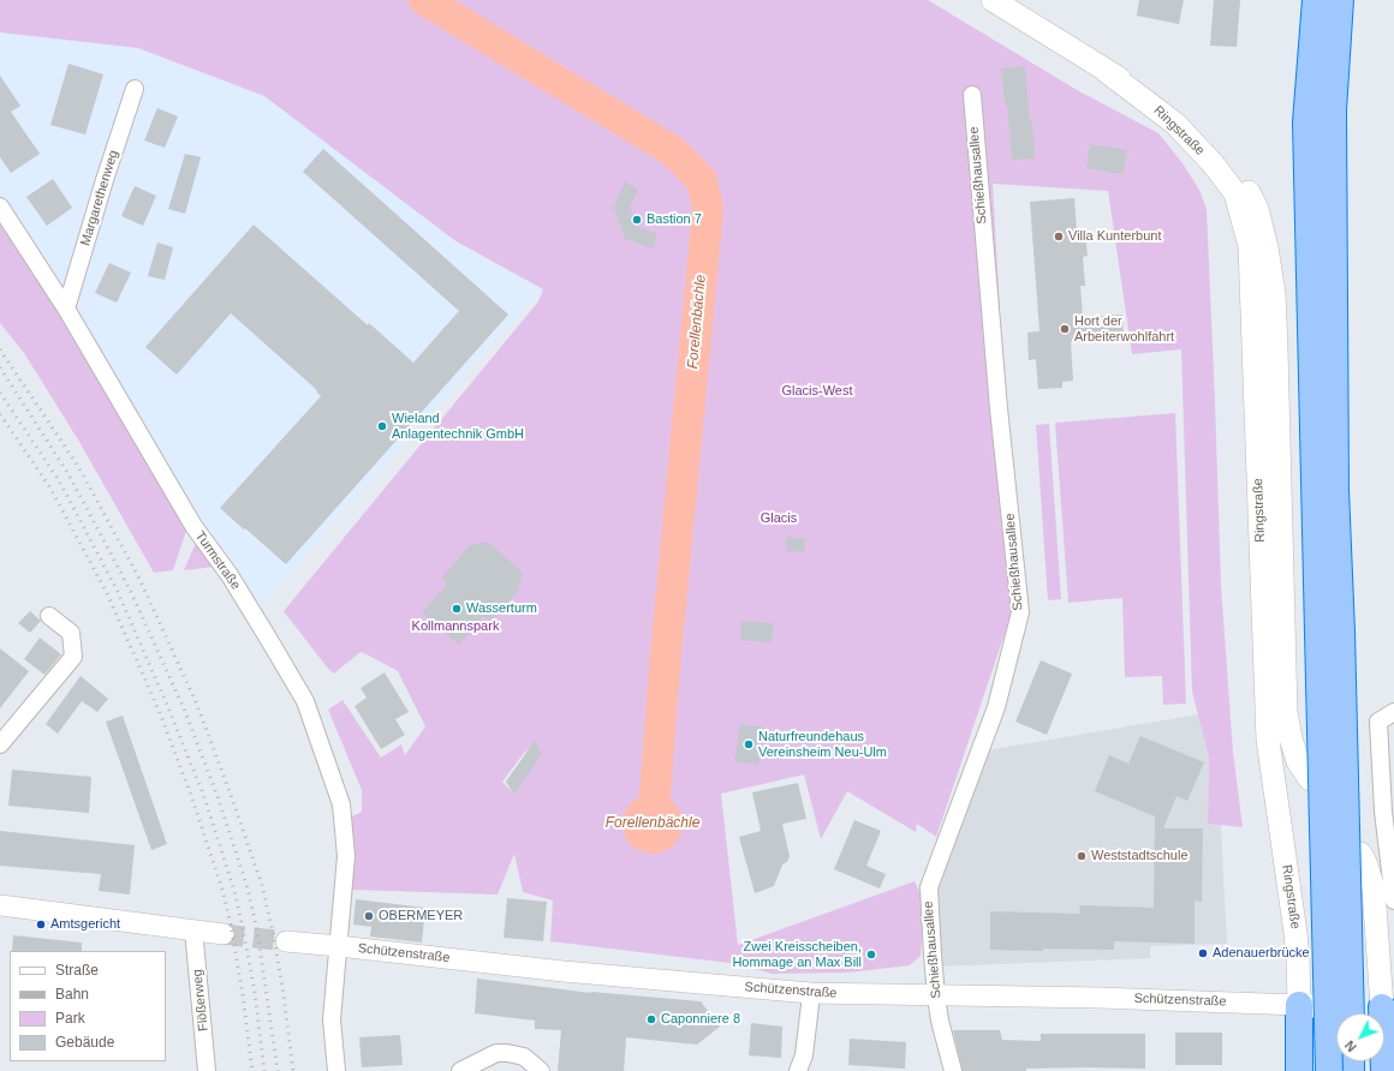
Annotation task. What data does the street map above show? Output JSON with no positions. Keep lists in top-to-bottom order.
{
  "streets": {
    "main road": ["Ringstraße"],
    "street": [
      "Schießhausallee",
      "Margarethenweg",
      "Turmstraße",
      "Schützenstraße",
      "Flößerweg"
    ]
  },
  "crossings": [
    ["Ringstraße", "Schützenstraße"],
    ["Schießhausallee", "Schützenstraße"],
    ["Margarethenweg", "Turmstraße"],
    ["Turmstraße", "Schützenstraße"]
  ],
  "water": ["Forellenbächle"],
  "parks": ["Glacis-West", "Glacis", "Kollmannspark"],
  "places": [
    "Bastion 7",
    "Villa Kunterbunt",
    "Hort der Arbeiterwohlfahrt",
    "Wieland Anlagentechnik GmbH",
    "Wasserturm",
    "Naturfreundehaus Vereinsheim Neu-Ulm",
    "Weststadtschule",
    "OBERMEYER",
    "Amtsgericht",
    "Adenauerbrücke",
    "Zwei Kreisscheiben, Hommage an Max Bill",
    "Caponniere 8"
  ],
  "legend": [
    "Straße",
    "Bahn",
    "Park",
    "Gebäude"
  ],
  "north": "bottom left"
}
